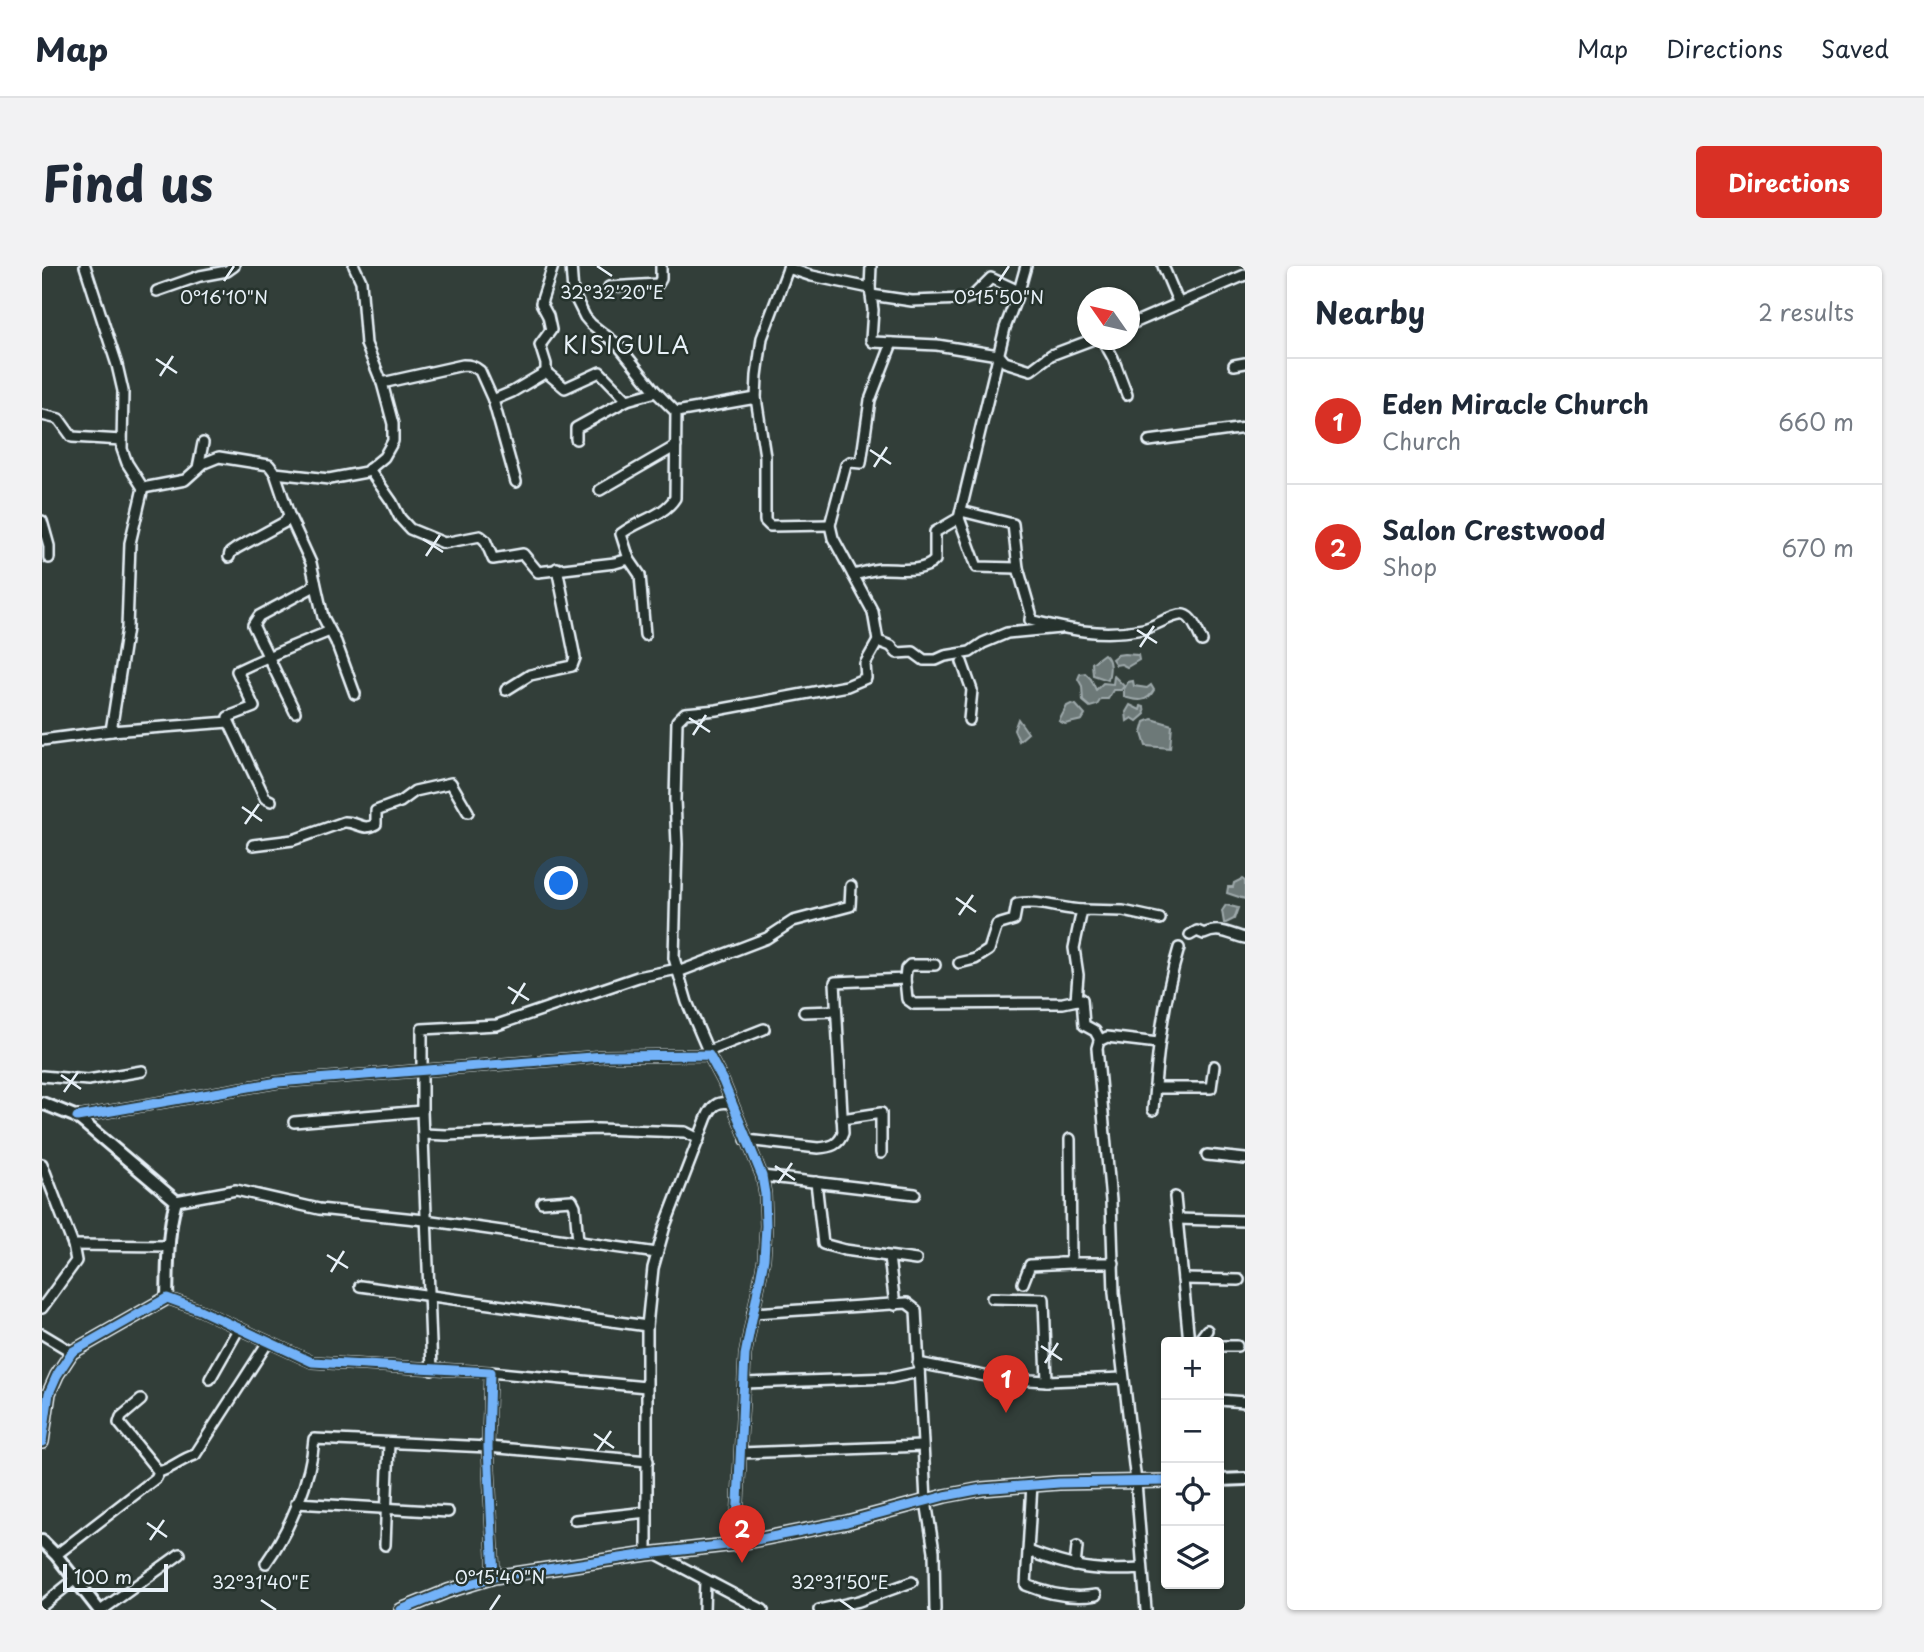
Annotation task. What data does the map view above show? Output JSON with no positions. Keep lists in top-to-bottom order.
{
  "districts": ["KISIGULA"],
  "scale_bar": "100 m",
  "north": "top left",
  "page": {
    "header": "Map",
    "nav": ["Map", "Directions", "Saved"],
    "title": "Find us",
    "buttons": "Directions",
    "heading": ["Nearby", "2 results"],
    "list": [
      {
        "mark": "1",
        "name": "Eden Miracle Church",
        "note": "Church",
        "value": "660 m"
      },
      {
        "mark": "2",
        "name": "Salon Crestwood",
        "note": "Shop",
        "value": "670 m"
      }
    ],
    "map_buttons": ["+", "−"],
    "pins": ["1", "2"],
    "scale": "100 m"
  },
  "coordinates": [
    "32°32'20\"E",
    "0°16'10\"N",
    "0°15'50\"N",
    "0°15'40\"N",
    "32°31'40\"E",
    "32°31'50\"E"
  ]
}
